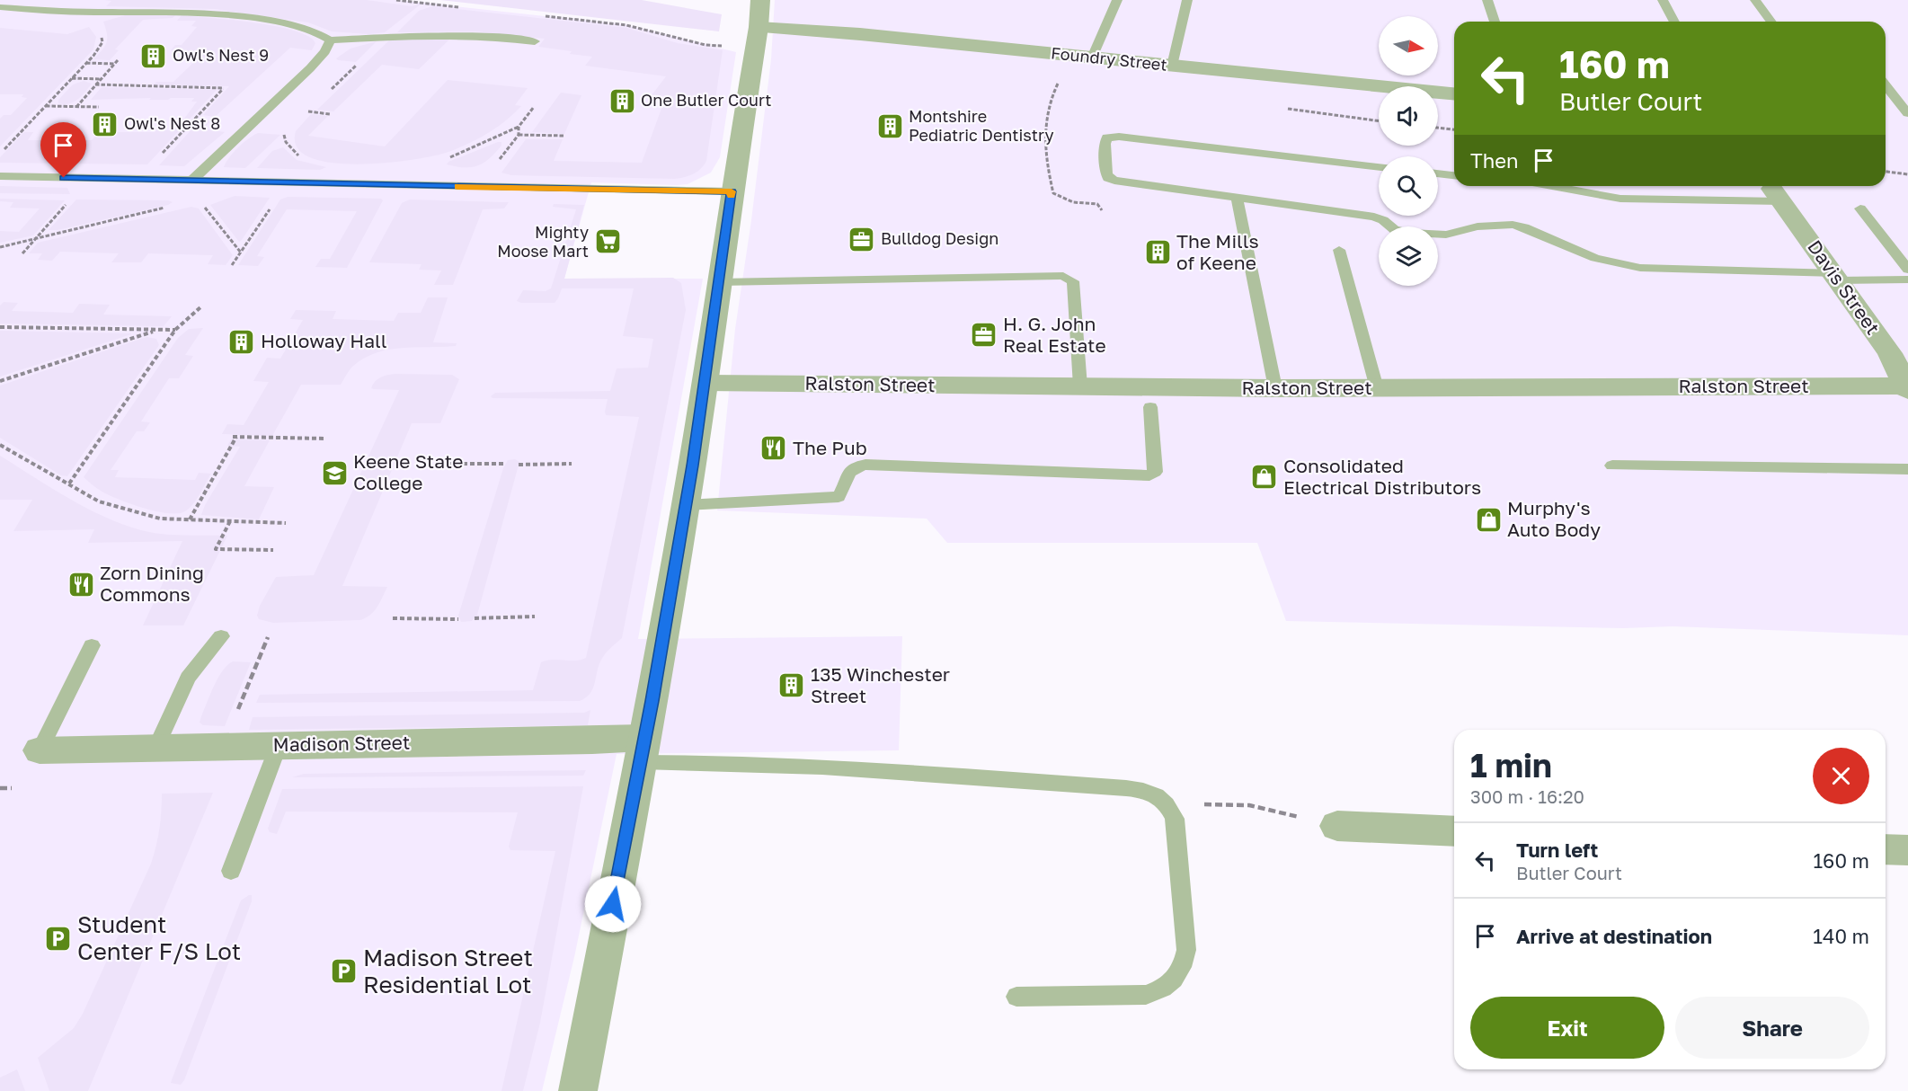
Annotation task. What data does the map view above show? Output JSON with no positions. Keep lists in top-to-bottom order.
{
  "streets": {
    "street": [
      "Foundry Street",
      "Davis Street",
      "Ralston Street",
      "Madison Street"
    ]
  },
  "crossings": [
    ["Davis Street", "Ralston Street"]
  ],
  "places": {
    "building": [
      "Owl's Nest 9",
      "One Butler Court",
      "Owl's Nest 8",
      "Montshire Pediatric Dentistry",
      "The Mills of Keene",
      "Holloway Hall",
      "135 Winchester Street"
    ],
    "office": ["Bulldog Design", "H. G. John Real Estate"],
    "supermarket": ["Mighty Moose Mart"],
    "restaurant": ["The Pub", "Zorn Dining Commons"],
    "school or university": ["Keene State College"],
    "shop": ["Consolidated Electrical Distributors", "Murphy's Auto Body"],
    "parking": ["Student Center F/S Lot", "Madison Street Residential Lot"]
  },
  "north": "right",
  "page": {
    "turn": ["160 m", "Butler Court"],
    "then": "Then",
    "heading": ["1 min", "300 m · 16:20"],
    "list": [
      {
        "name": "Turn left",
        "note": "Butler Court",
        "value": "160 m"
      },
      {
        "name": "Arrive at destination",
        "value": "140 m"
      }
    ],
    "buttons": ["Exit", "Share"]
  }
}
